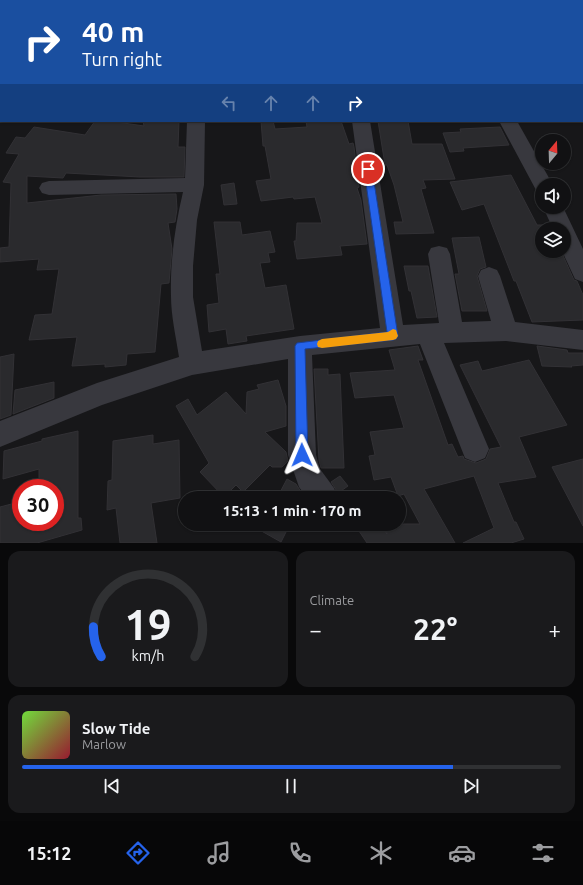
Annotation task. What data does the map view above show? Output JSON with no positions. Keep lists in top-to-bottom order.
{
  "north": "top",
  "page": {
    "turn": ["40 m", "Turn right"],
    "limit": "30",
    "trip": "15:13 · 1 min · 170 m",
    "tile": "Climate",
    "heat": ["−", "22°", "+"],
    "song": ["Slow Tide", "Marlow"],
    "tabs": "15:12",
    "gauge": ["19", "km/h"]
  }
}
